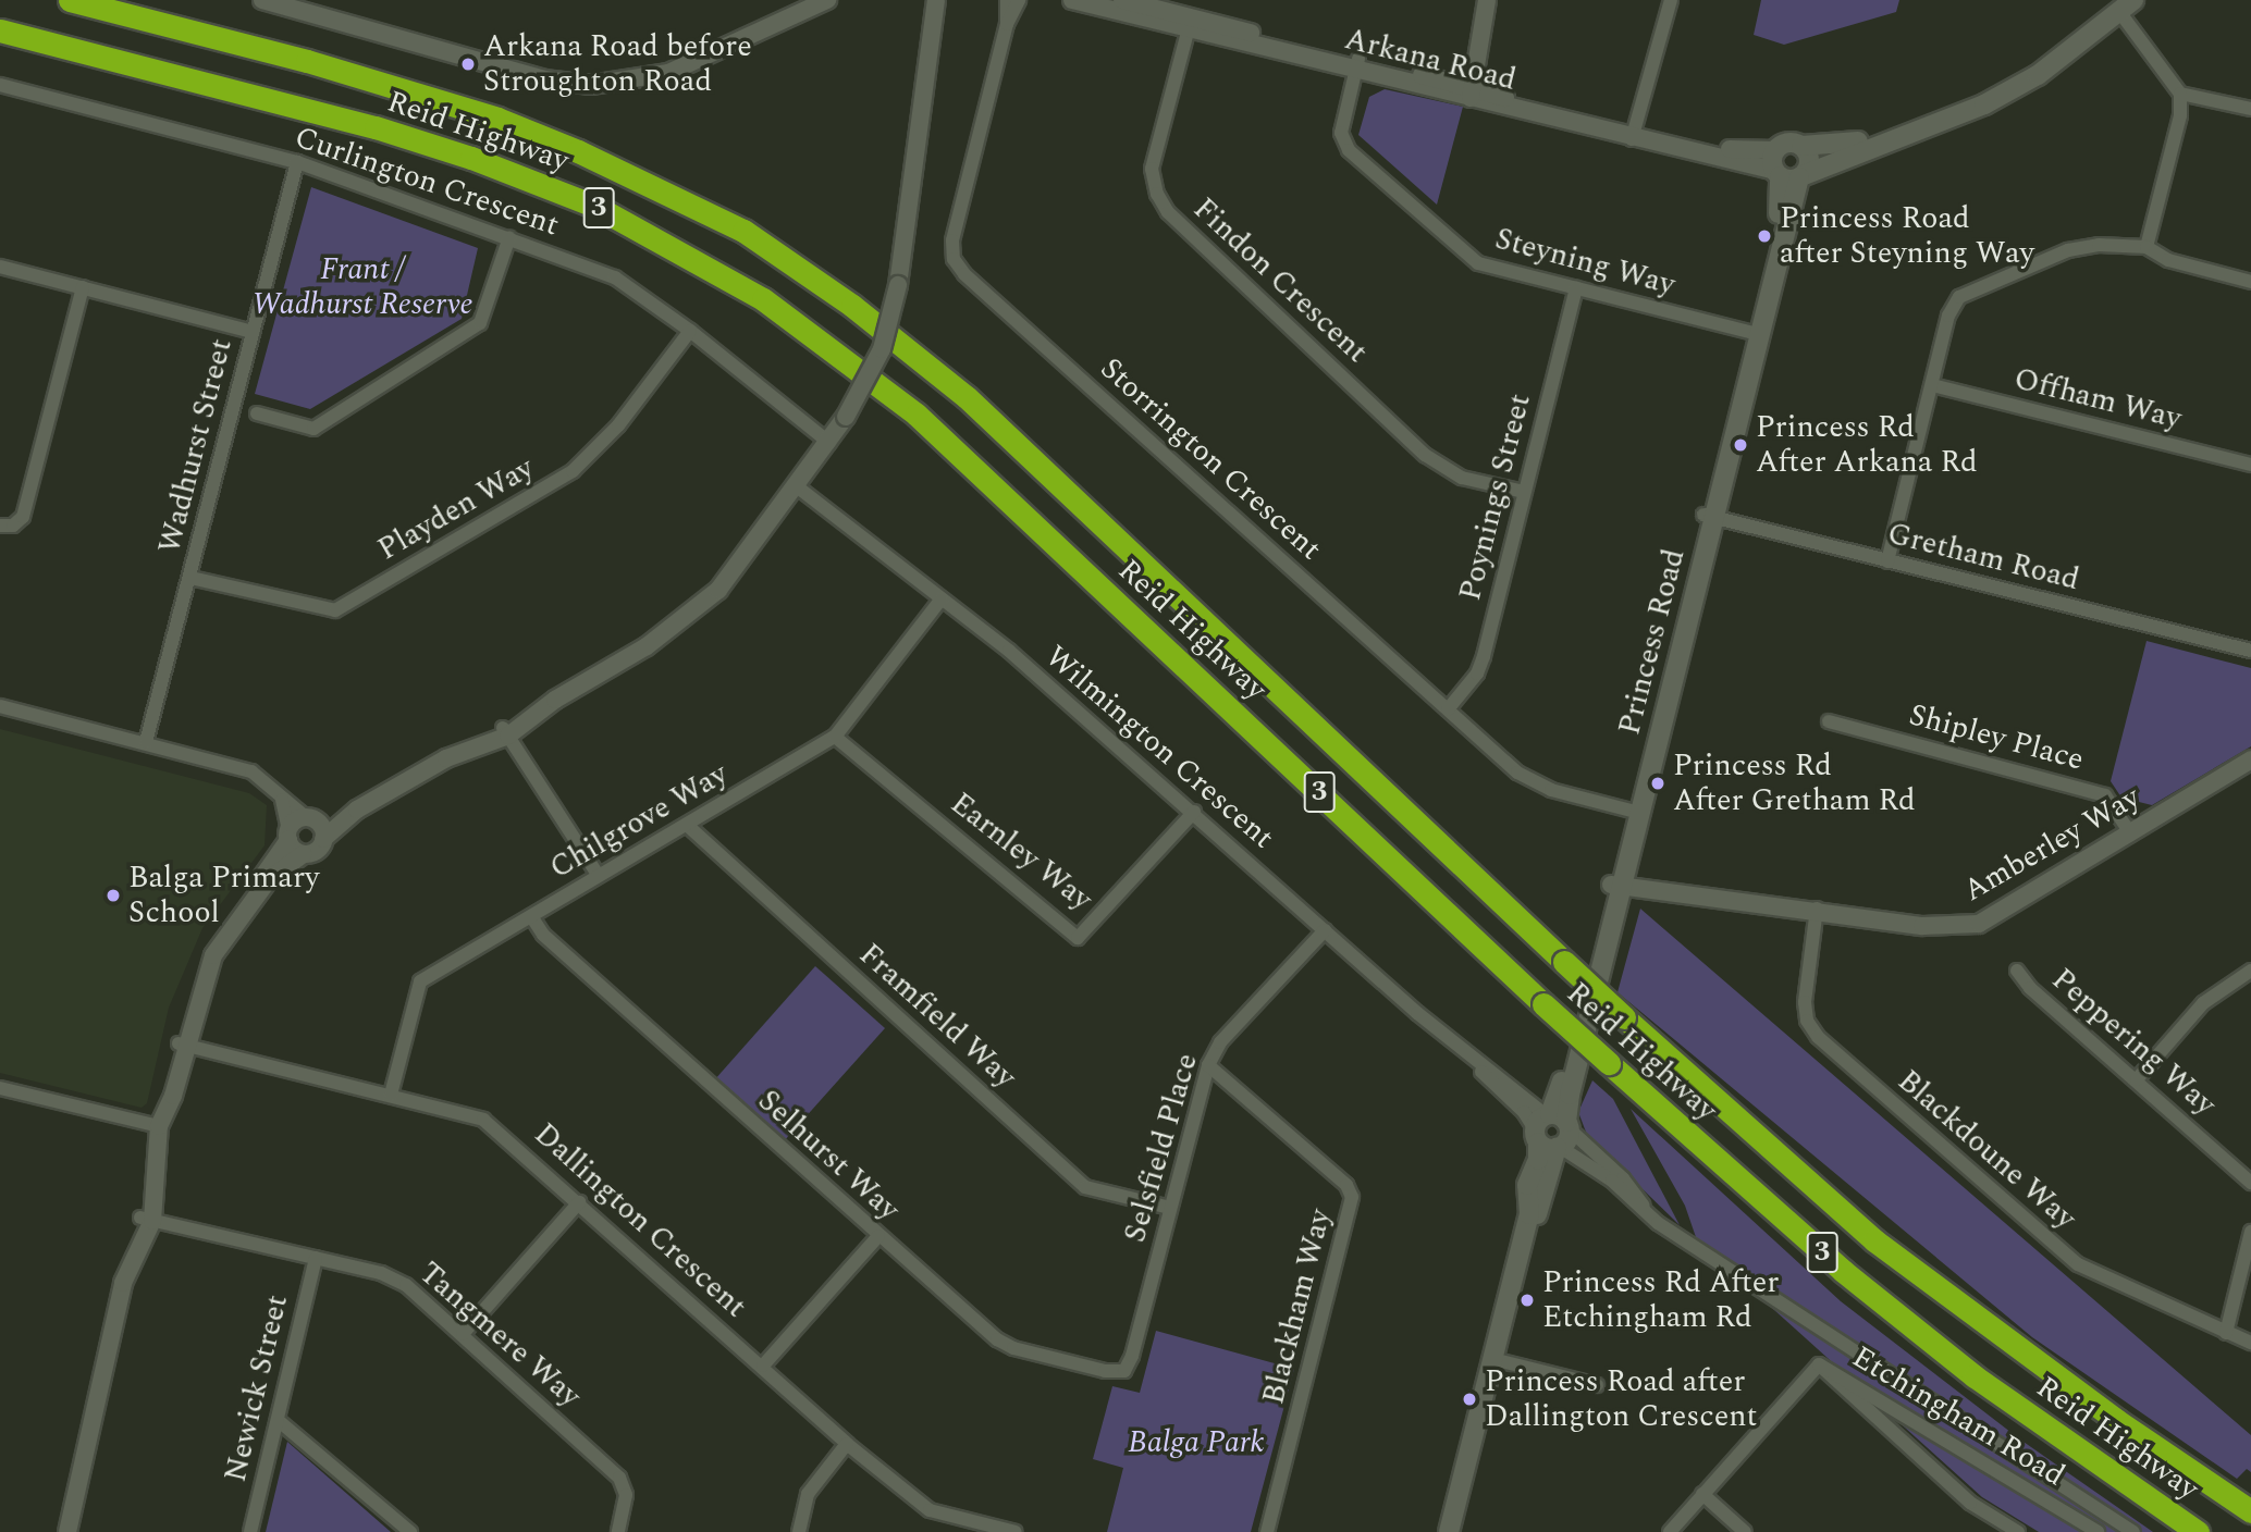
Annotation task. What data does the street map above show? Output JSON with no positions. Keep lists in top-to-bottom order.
{
  "streets": {
    "highway": ["Reid Highway", "3"],
    "main road": ["Princess Road"],
    "street": [
      "Arkana Road",
      "Curlington Crescent",
      "Steyning Way",
      "Findon Crescent",
      "Offham Way",
      "Wadhurst Street",
      "Storrington Crescent",
      "Poynings Street",
      "Playden Way",
      "Gretham Road",
      "Shipley Place",
      "Wilmington Crescent",
      "Chilgrove Way",
      "Amberley Way",
      "Earnley Way",
      "Framfield Way",
      "Peppering Way",
      "Selsfield Place",
      "Blackdoune Way",
      "Selhurst Way",
      "Dallington Crescent",
      "Blackham Way",
      "Tangmere Way",
      "Newick Street",
      "Etchingham Road"
    ]
  },
  "crossings": [
    ["Arkana Road", "Steyning Way"],
    ["Arkana Road", "Findon Crescent"],
    ["Arkana Road", "Princess Road"],
    ["Curlington Crescent", "Wadhurst Street"],
    ["Curlington Crescent", "Playden Way"],
    ["Steyning Way", "Poynings Street"],
    ["Steyning Way", "Princess Road"],
    ["Findon Crescent", "Poynings Street"],
    ["Wadhurst Street", "Playden Way"],
    ["Storrington Crescent", "Poynings Street"],
    ["Storrington Crescent", "Princess Road"],
    ["Gretham Road", "Princess Road"],
    ["Princess Road", "Wilmington Crescent"],
    ["Princess Road", "Amberley Way"],
    ["Princess Road", "Etchingham Road"],
    ["Shipley Place", "Amberley Way"],
    ["Wilmington Crescent", "Chilgrove Way"],
    ["Wilmington Crescent", "Earnley Way"],
    ["Wilmington Crescent", "Selsfield Place"],
    ["Wilmington Crescent", "Etchingham Road"],
    ["Chilgrove Way", "Earnley Way"],
    ["Chilgrove Way", "Framfield Way"],
    ["Chilgrove Way", "Selhurst Way"],
    ["Chilgrove Way", "Dallington Crescent"],
    ["Amberley Way", "Blackdoune Way"],
    ["Framfield Way", "Selsfield Place"],
    ["Selsfield Place", "Selhurst Way"],
    ["Selsfield Place", "Blackham Way"],
    ["Tangmere Way", "Newick Street"]
  ],
  "parks": ["Frant / Wadhurst Reserve", "Balga Park"],
  "places": [
    "Arkana Road before Stroughton Road",
    "Princess Road after Steyning Way",
    "Princess Rd After Arkana Rd",
    "Princess Rd After Gretham Rd",
    "Balga Primary School",
    "Princess Rd After Etchingham Rd",
    "Princess Road after Dallington Crescent"
  ]
}
